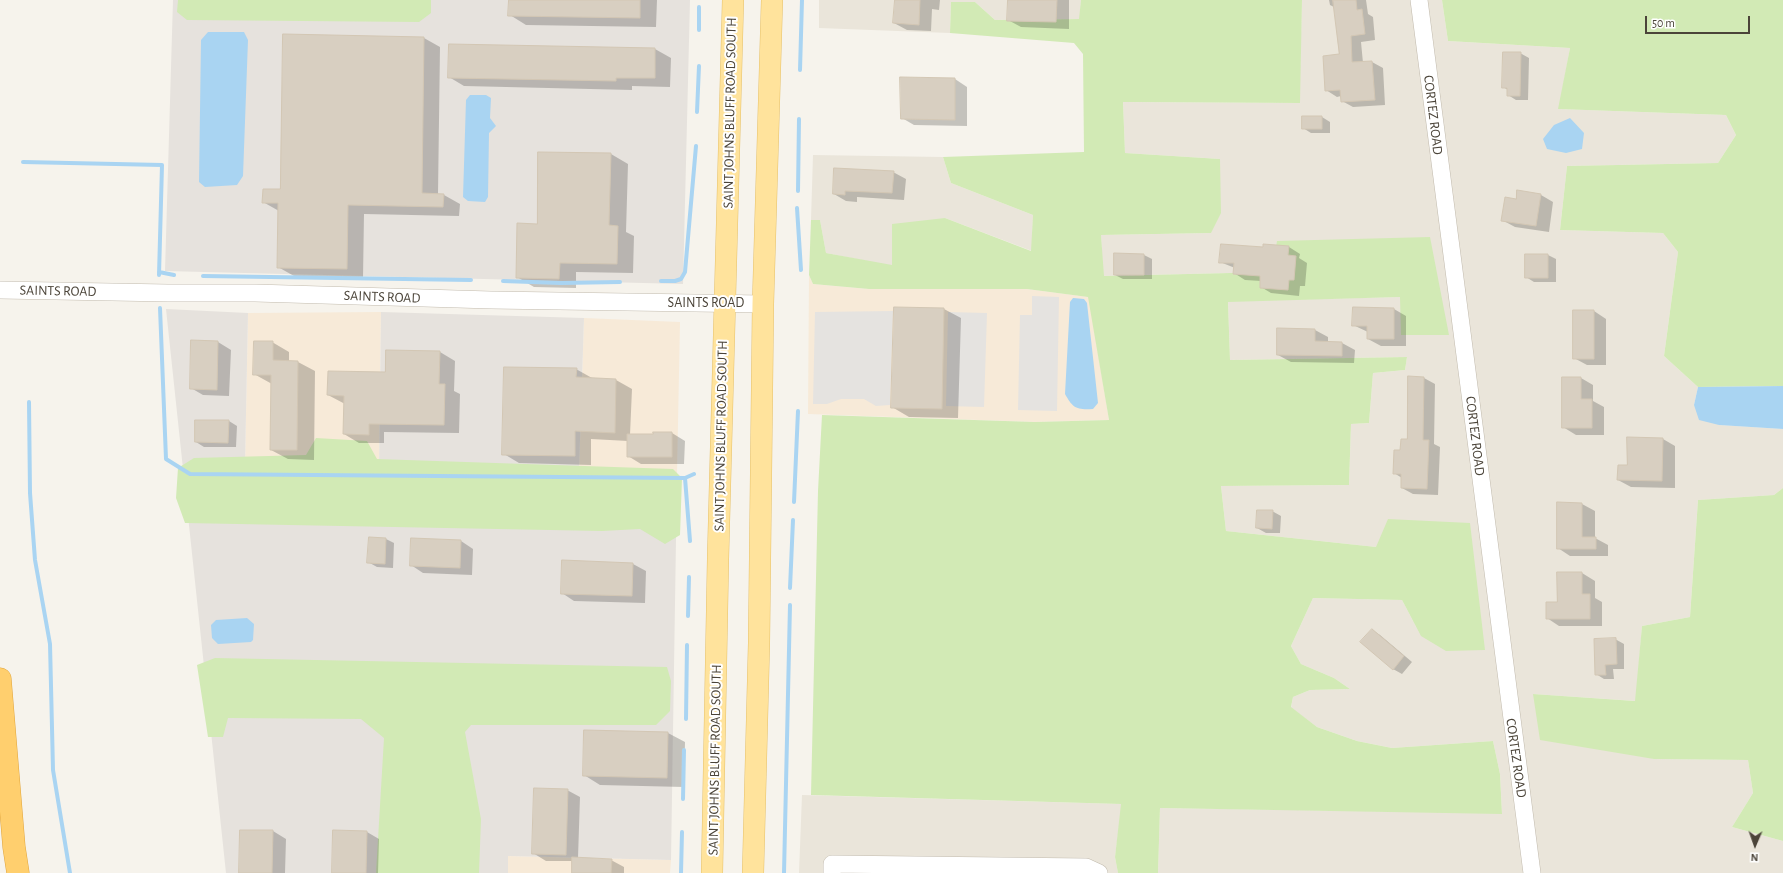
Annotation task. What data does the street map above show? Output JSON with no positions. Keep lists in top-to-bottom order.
{
  "streets": {
    "main road": ["SAINT JOHNS BLUFF ROAD SOUTH"],
    "street": ["CORTEZ ROAD", "SAINTS ROAD"]
  },
  "crossings": [
    ["SAINT JOHNS BLUFF ROAD SOUTH", "SAINTS ROAD"]
  ],
  "scale_bar": "50 m",
  "north": "bottom"
}
